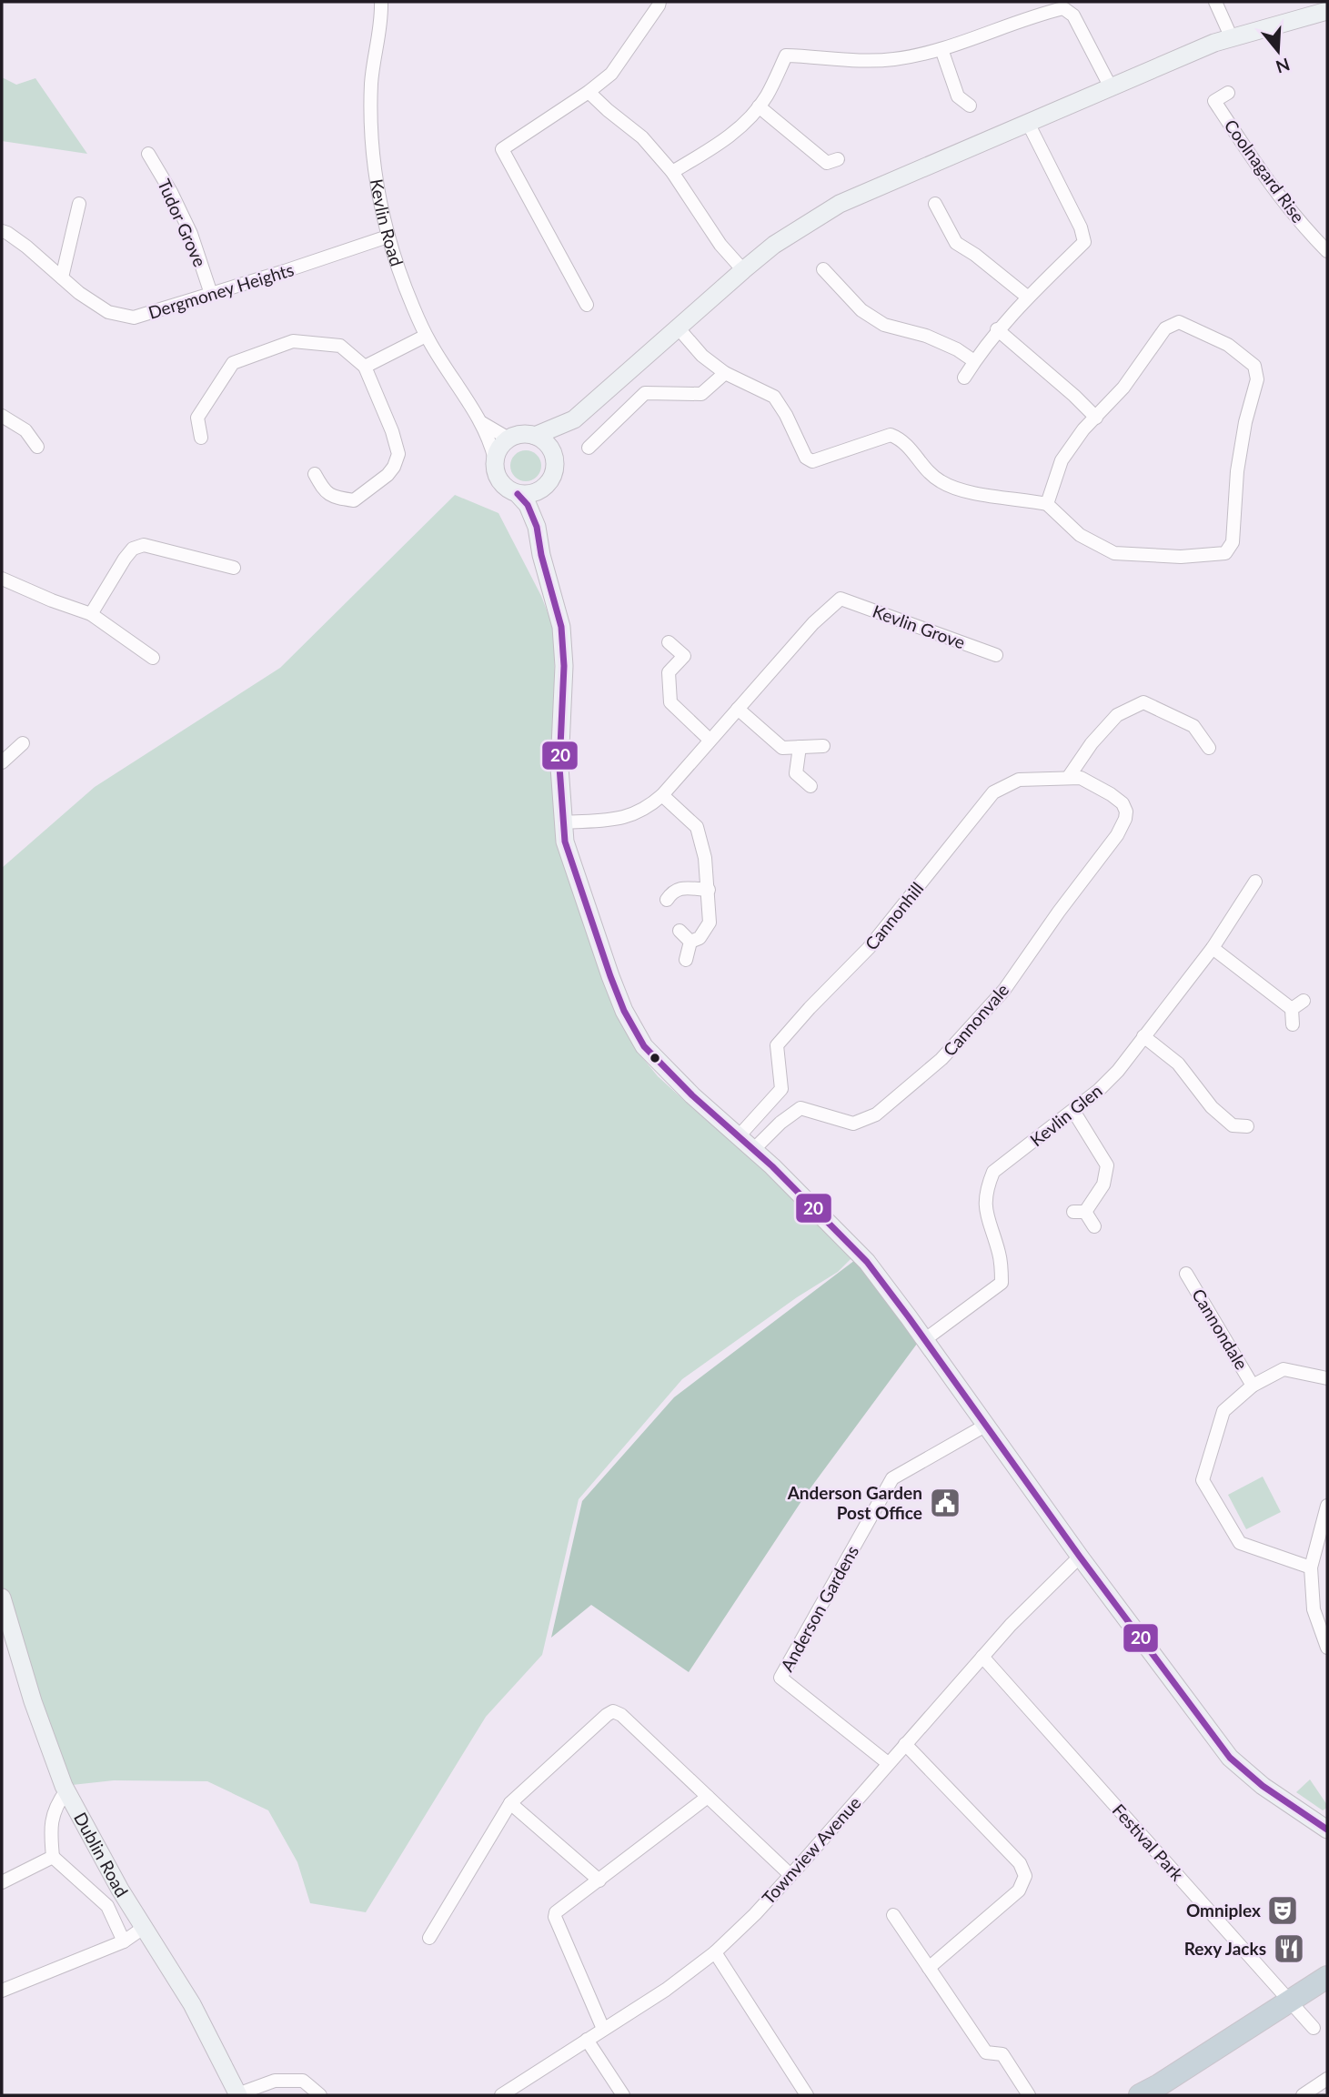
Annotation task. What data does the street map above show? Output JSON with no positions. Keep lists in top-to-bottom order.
{
  "streets": {
    "street": [
      "Coolnagard Rise",
      "Kevlin Road",
      "Tudor Grove",
      "Dergmoney Heights",
      "Kevlin Grove",
      "Cannonhill",
      "Cannonvale",
      "Kevlin Glen",
      "Cannondale",
      "Anderson Gardens",
      "Festival Park",
      "Townview Avenue",
      "Dublin Road"
    ]
  },
  "crossings": [
    ["Kevlin Road", "Dergmoney Heights"],
    ["Tudor Grove", "Dergmoney Heights"],
    ["Cannonhill", "Cannonvale"],
    ["Anderson Gardens", "Townview Avenue"],
    ["Festival Park", "Townview Avenue"]
  ],
  "places": {
    "public building": ["Anderson Garden Post Office"],
    "theatre": ["Omniplex"],
    "restaurant": ["Rexy Jacks"]
  },
  "lines": ["transit line 20"],
  "north": "bottom"
}
